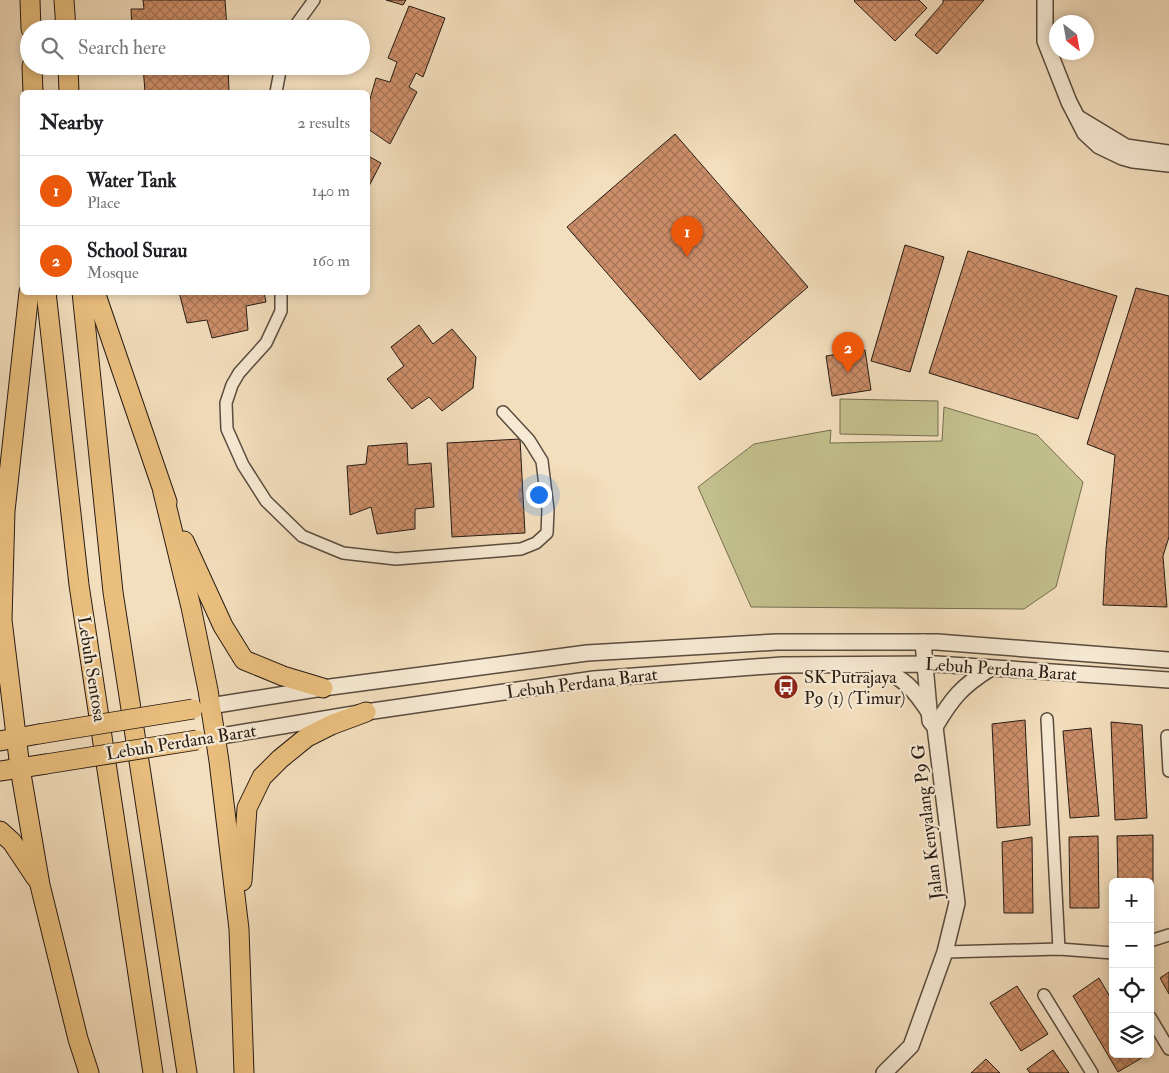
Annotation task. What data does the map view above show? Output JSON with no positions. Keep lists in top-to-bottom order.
{
  "streets": {
    "main road": ["Lebuh Sentosa", "Lebuh Perdana Barat"],
    "street": ["Jalan Kenyalang P9 G"]
  },
  "crossings": [
    ["Lebuh Perdana Barat", "Jalan Kenyalang P9 G"]
  ],
  "places": {
    "bus stop": ["SK Putrajaya P9 (1) (Timur)"]
  },
  "north": "bottom right",
  "page": {
    "search": "Search here",
    "heading": ["Nearby", "2 results"],
    "list": [
      {
        "mark": "1",
        "name": "Water Tank",
        "note": "Place",
        "value": "140 m"
      },
      {
        "mark": "2",
        "name": "School Surau",
        "note": "Mosque",
        "value": "160 m"
      }
    ],
    "pins": ["1", "2"],
    "map_buttons": ["+", "−"]
  }
}
